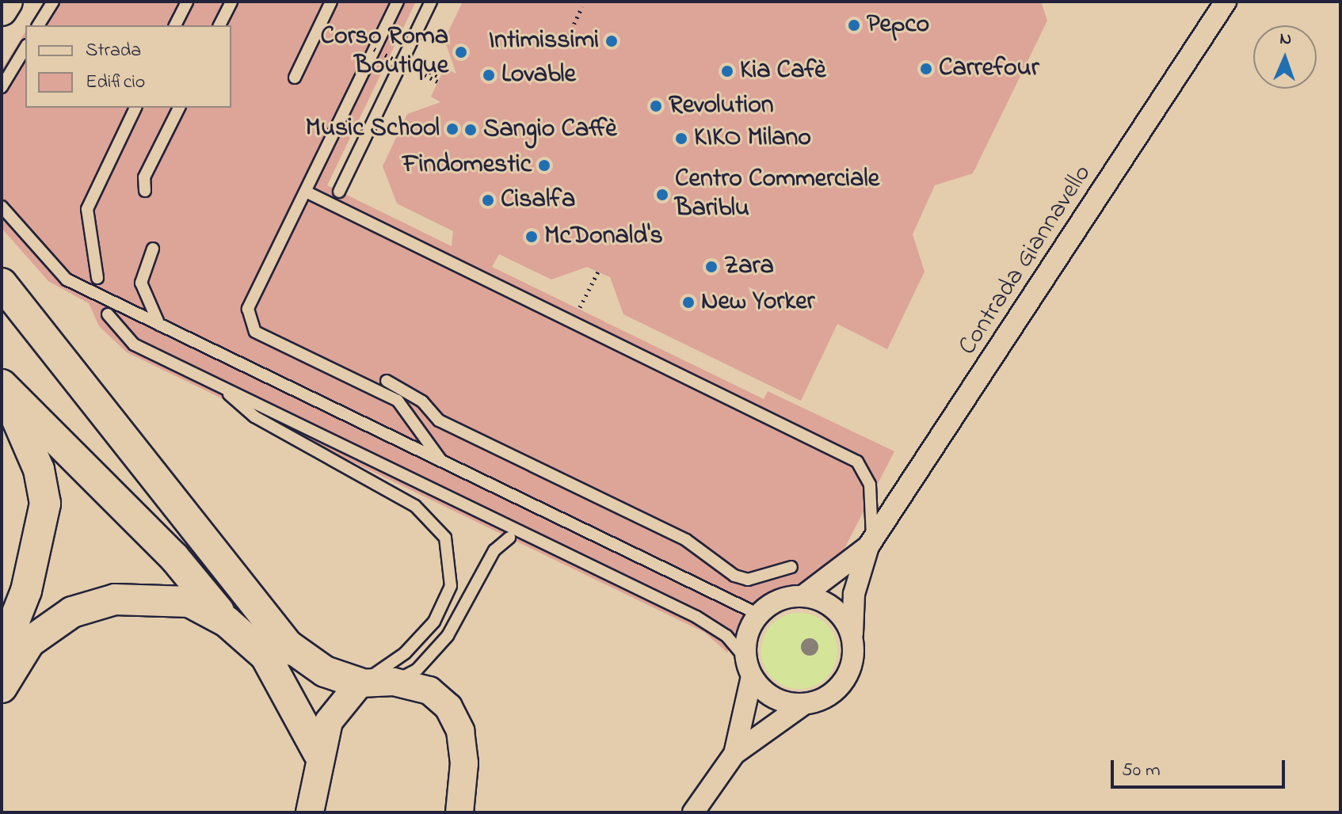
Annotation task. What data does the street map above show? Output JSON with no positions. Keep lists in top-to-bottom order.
{
  "streets": {
    "street": ["Contrada Giannavello"]
  },
  "places": [
    "Pepco",
    "Intimissimi",
    "Corso Roma Boutique",
    "Carrefour",
    "Kia Cafè",
    "Lovable",
    "Revolution",
    "Music School",
    "Sangio Caffè",
    "KIKO Milano",
    "Findomestic",
    "Centro Commerciale Bariblu",
    "Cisalfa",
    "McDonald's",
    "Zara",
    "New Yorker"
  ],
  "legend": ["Strada", "Edificio"],
  "scale_bar": "50 m",
  "north": "top"
}
